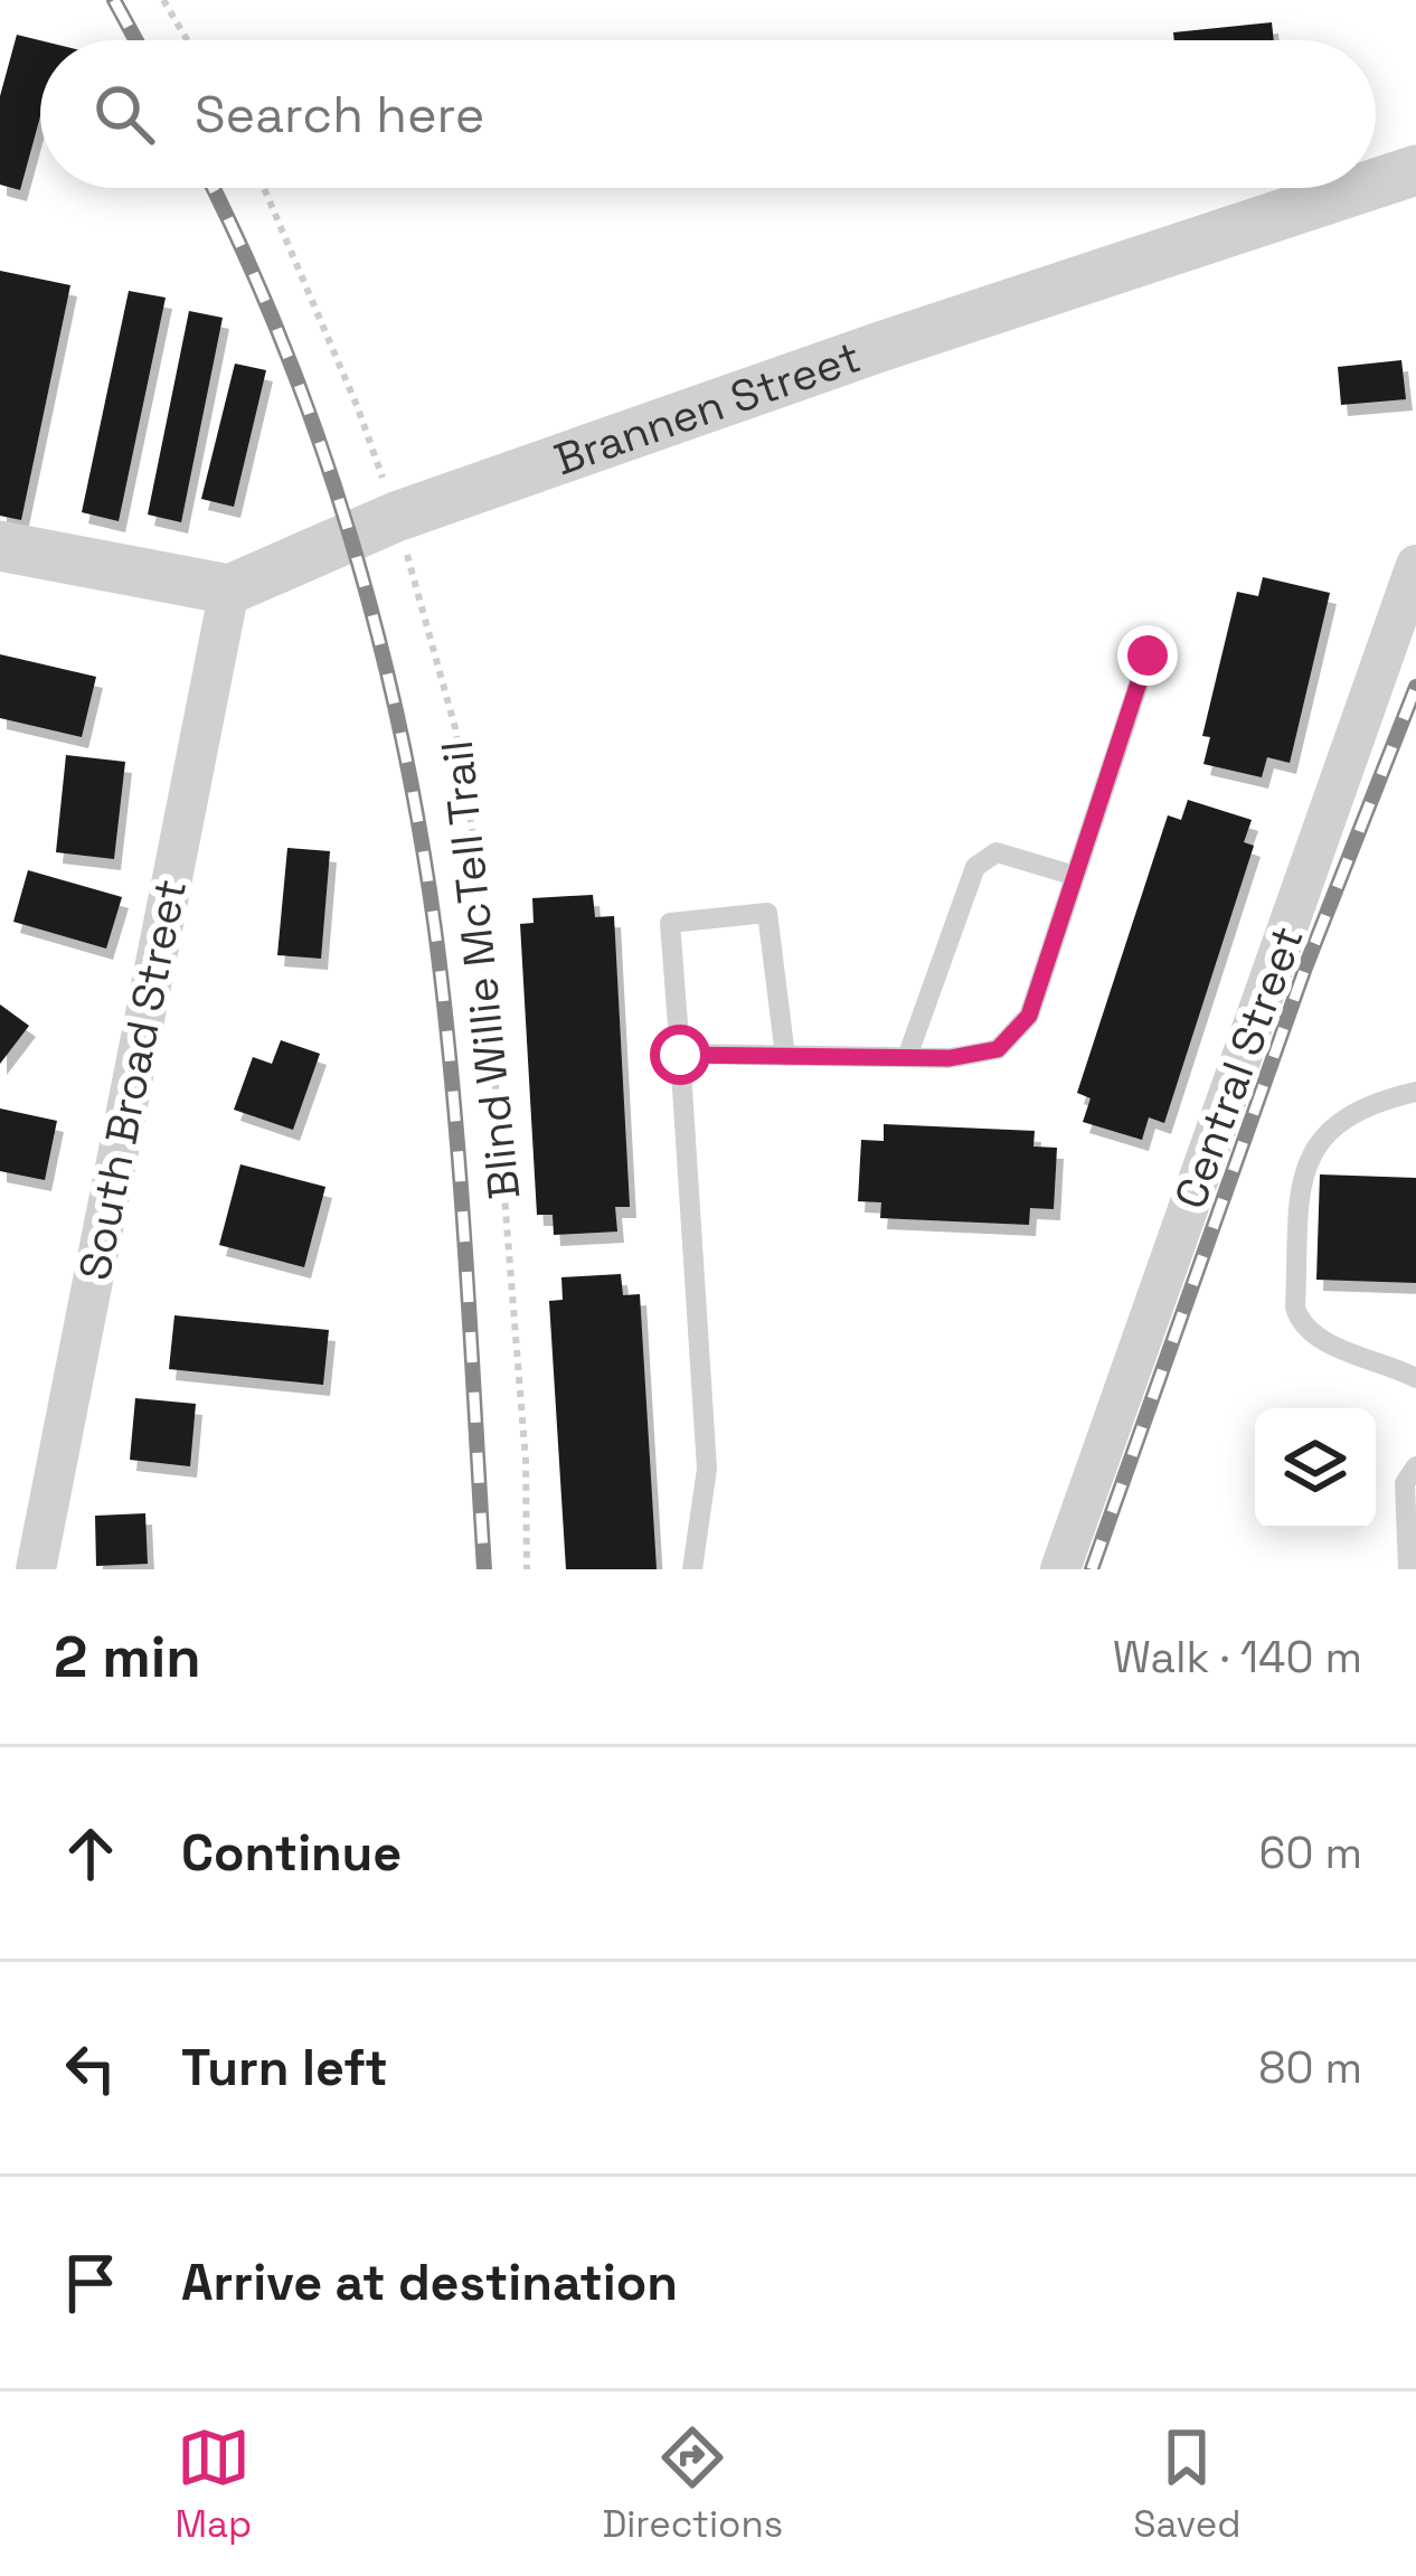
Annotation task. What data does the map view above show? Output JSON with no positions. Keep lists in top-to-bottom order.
{
  "streets": {
    "street": ["Brannen Street", "Central Street", "South Broad Street"],
    "path": ["Blind Willie McTell Trail"]
  },
  "crossings": [
    ["Brannen Street", "Blind Willie McTell Trail"],
    ["Brannen Street", "South Broad Street"]
  ],
  "page": {
    "search": "Search here",
    "heading": ["2 min", "Walk · 140 m"],
    "list": [
      ["Continue", "60 m"],
      ["Turn left", "80 m"],
      "Arrive at destination"
    ],
    "nav": ["Map", "Directions", "Saved"]
  }
}
